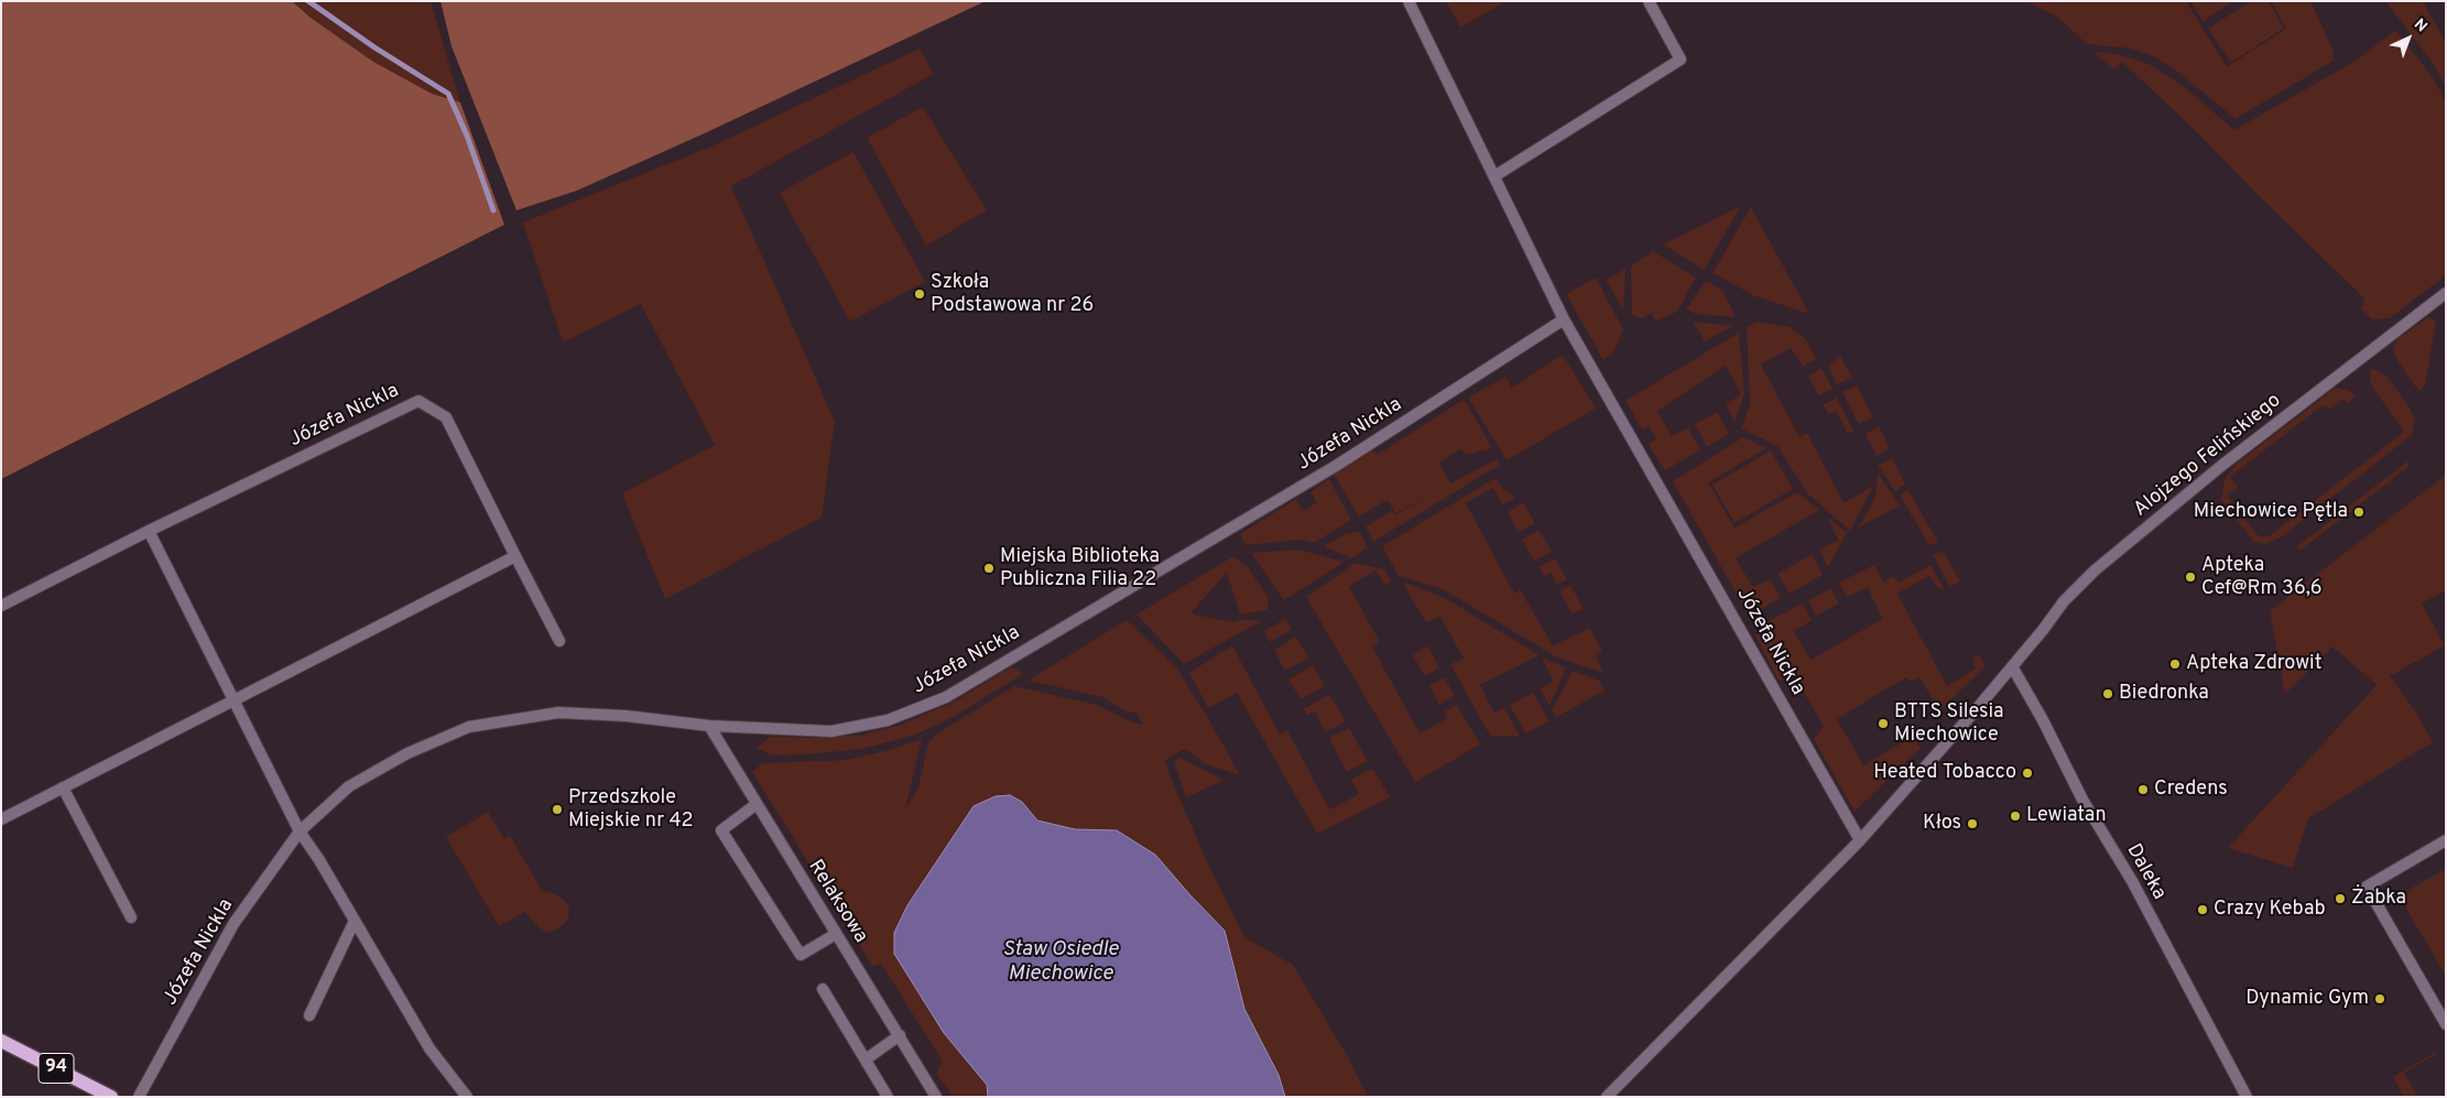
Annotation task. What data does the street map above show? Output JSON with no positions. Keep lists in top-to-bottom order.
{
  "streets": {
    "main road": ["94"],
    "street": [
      "Józefa Nickla",
      "Alojzego Felińskiego",
      "Daleka",
      "Relaksowa"
    ]
  },
  "crossings": [
    ["Józefa Nickla", "Relaksowa"],
    ["Alojzego Felińskiego", "Daleka"]
  ],
  "water": ["Staw Osiedle Miechowice"],
  "places": [
    "Szkoła Podstawowa nr 26",
    "Miechowice Pętla",
    "Miejska Biblioteka Publiczna Filia 22",
    "Apteka Cef@Rm 36,6",
    "Apteka Zdrowit",
    "Biedronka",
    "BTTS Silesia Miechowice",
    "Heated Tobacco",
    "Credens",
    "Przedszkole Miejskie nr 42",
    "Lewiatan",
    "Kłos",
    "Żabka",
    "Crazy Kebab",
    "Dynamic Gym"
  ],
  "north": "top right"
}
